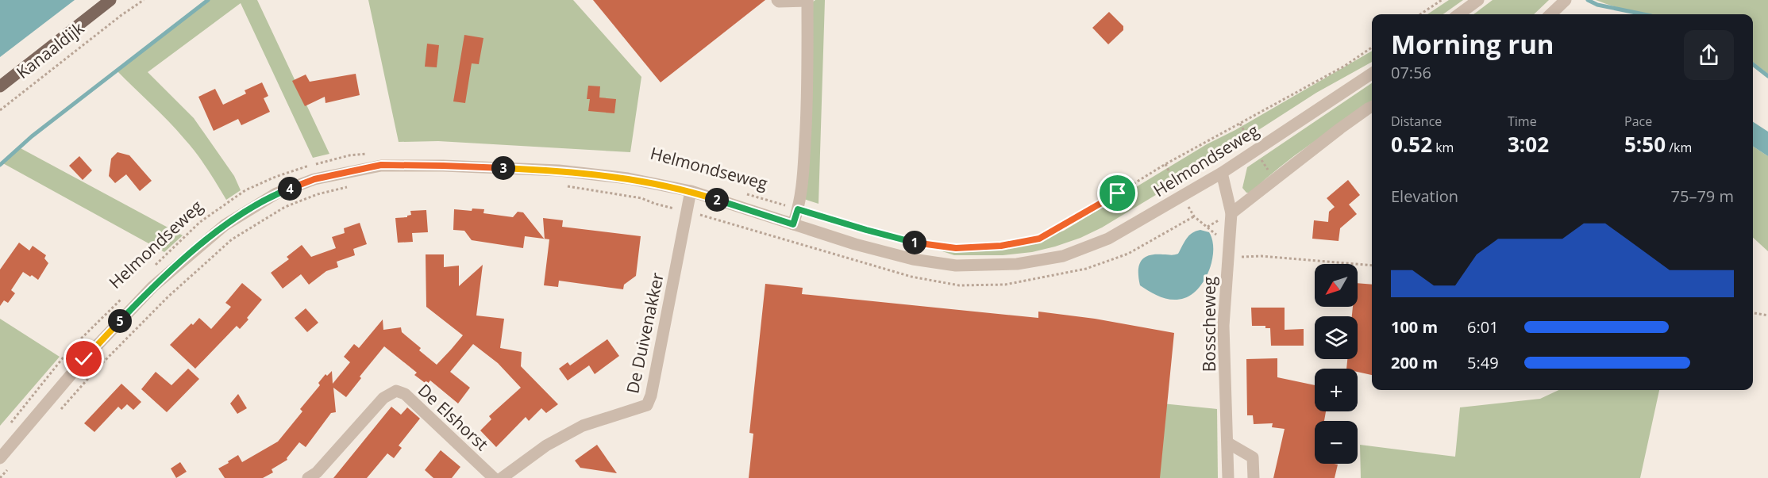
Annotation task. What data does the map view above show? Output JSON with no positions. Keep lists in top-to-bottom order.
{
  "streets": {
    "main road": ["Kanaaldijk"],
    "street": [
      "Helmondseweg",
      "Bosscheweg",
      "De Duivenakker",
      "De Elshorst"
    ]
  },
  "crossings": [
    ["Helmondseweg", "Bosscheweg"],
    ["Helmondseweg", "De Duivenakker"]
  ],
  "north": "bottom left",
  "page": {
    "heading": ["Morning run", "07:56"],
    "stats": [
      ["Distance", "0.52 km"],
      ["Time", "3:02"],
      ["Pace", "5:50 /km"]
    ],
    "pins": [
      "3",
      "4",
      "2",
      "1",
      "5"
    ],
    "chart": ["Elevation", "75–79 m"],
    "map_buttons": ["+", "−"],
    "list": [
      {
        "name": "100 m",
        "note": "6:01"
      },
      {
        "name": "200 m",
        "note": "5:49"
      }
    ]
  }
}
